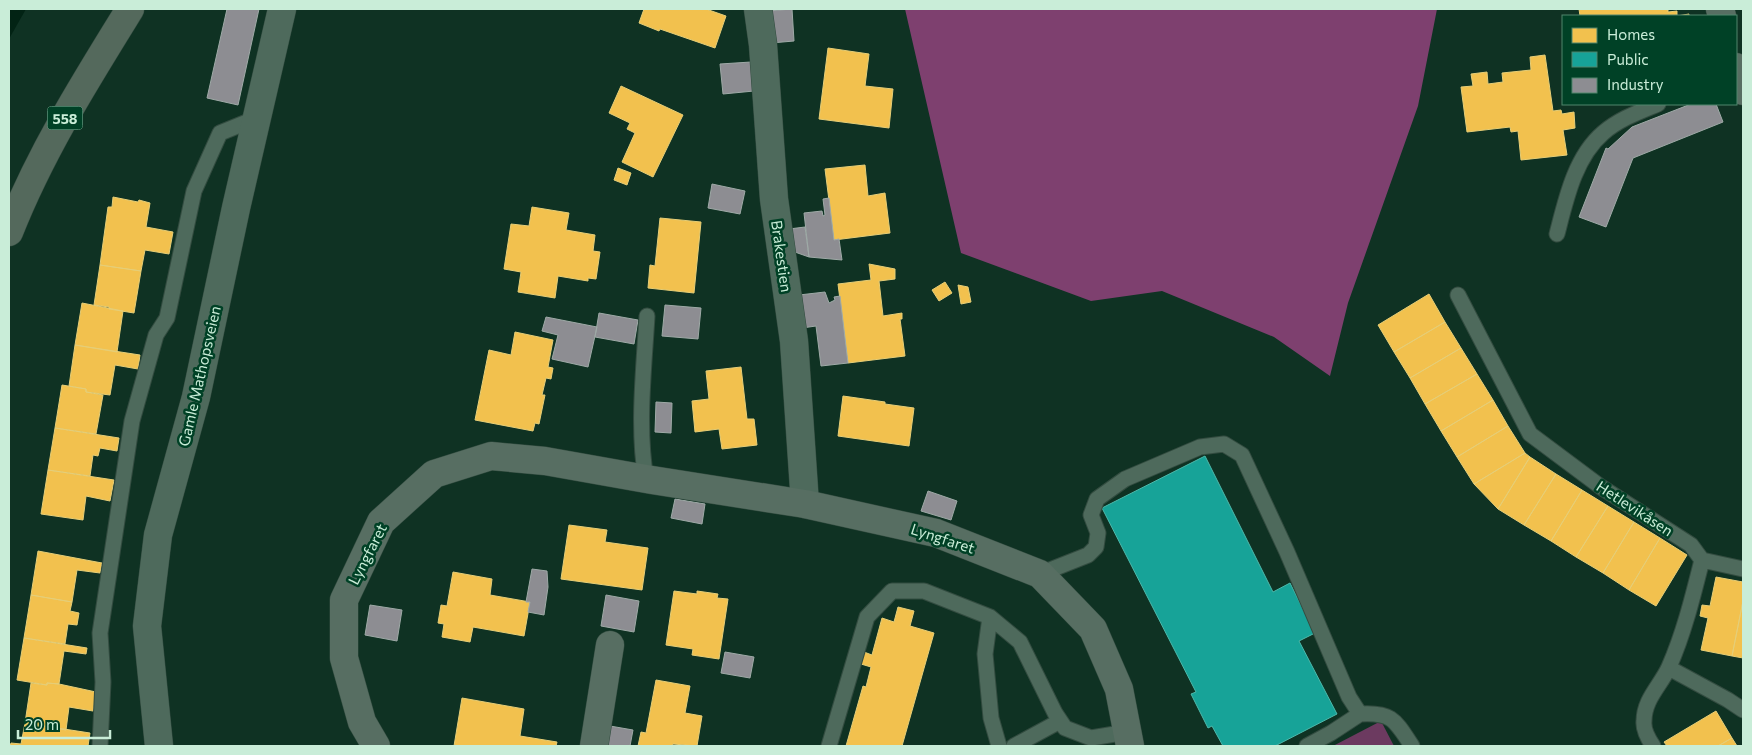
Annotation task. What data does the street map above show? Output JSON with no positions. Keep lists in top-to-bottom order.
{
  "streets": {
    "main road": ["558"],
    "street": ["Brakestien", "Gamle Mathopsveien", "Lyngfaret"],
    "lane": ["Hetlevikåsen"]
  },
  "crossings": [
    ["Brakestien", "Lyngfaret"]
  ],
  "legend": ["Homes", "Public", "Industry"],
  "scale_bar": "20 m"
}
